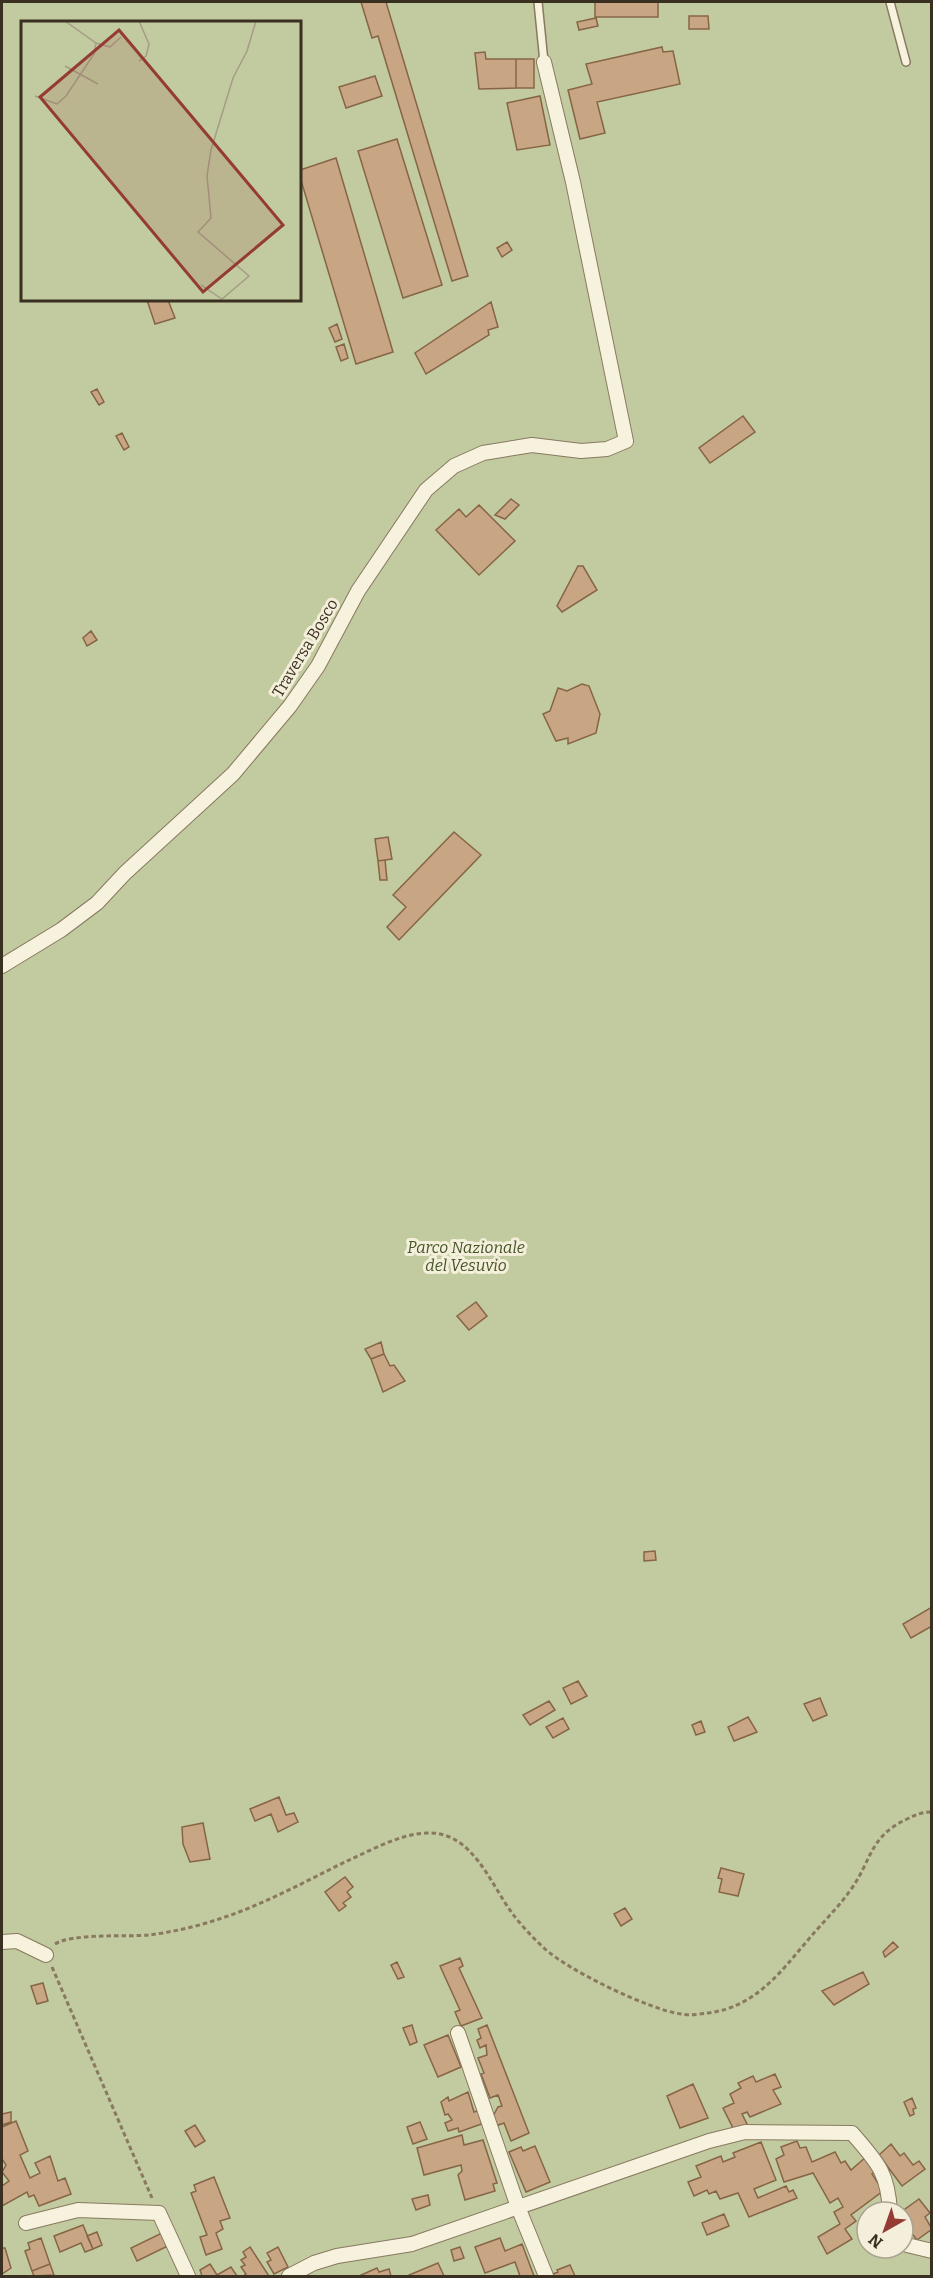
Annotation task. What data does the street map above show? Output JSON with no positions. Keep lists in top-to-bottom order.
{
  "streets": {
    "street": ["Traversa Bosco"]
  },
  "parks": ["Parco Nazionale del Vesuvio"],
  "north": "bottom left"
}
